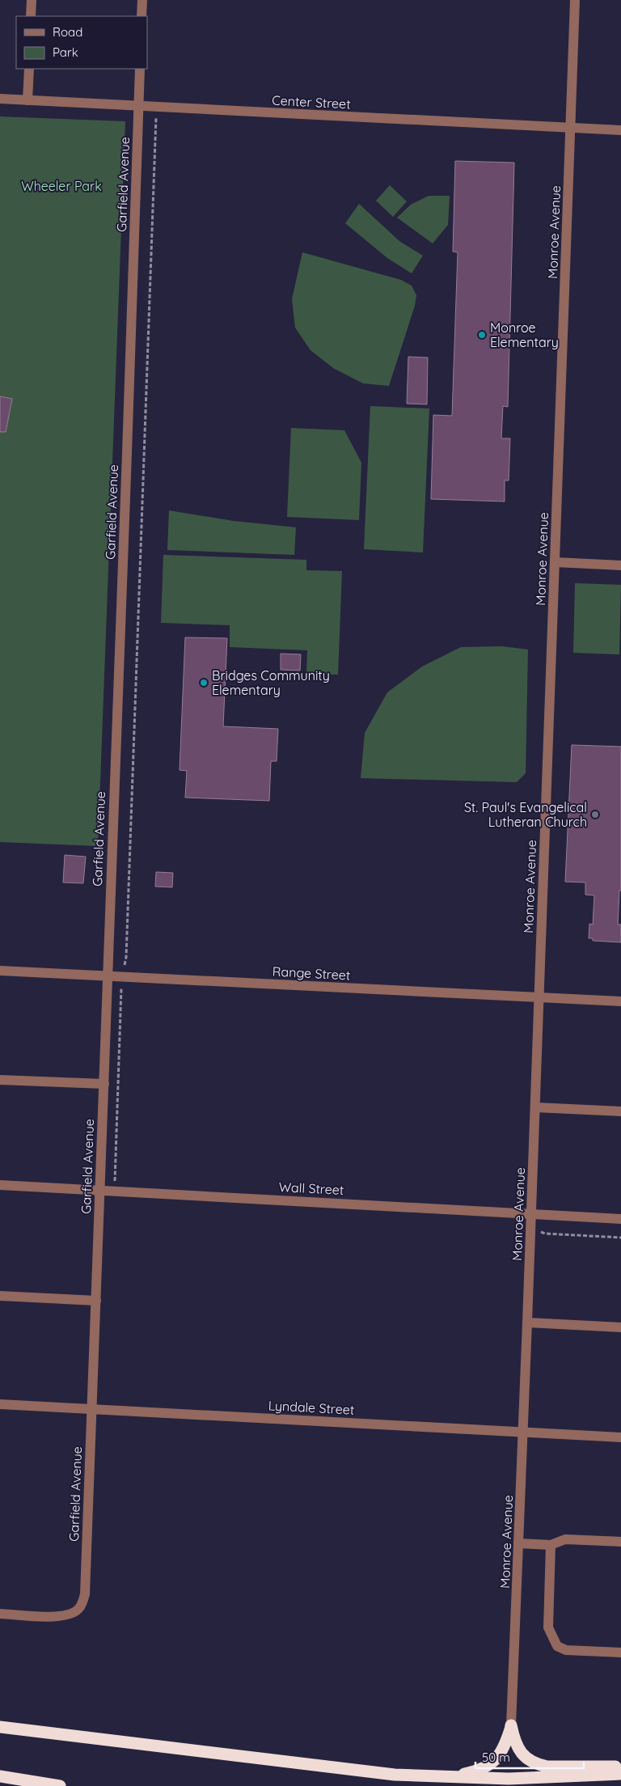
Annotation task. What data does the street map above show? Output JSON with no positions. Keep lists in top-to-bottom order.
{
  "streets": {
    "street": [
      "Center Street",
      "Garfield Avenue",
      "Monroe Avenue",
      "Range Street",
      "Wall Street",
      "Lyndale Street"
    ]
  },
  "crossings": [
    ["Center Street", "Garfield Avenue"],
    ["Center Street", "Monroe Avenue"],
    ["Garfield Avenue", "Range Street"],
    ["Garfield Avenue", "Wall Street"],
    ["Garfield Avenue", "Lyndale Street"],
    ["Monroe Avenue", "Range Street"],
    ["Monroe Avenue", "Wall Street"],
    ["Monroe Avenue", "Lyndale Street"]
  ],
  "parks": ["Wheeler Park"],
  "places": ["Monroe Elementary", "Bridges Community Elementary", "St. Paul's Evangelical Lutheran Church"],
  "legend": ["Road", "Park"],
  "scale_bar": "50 m"
}
